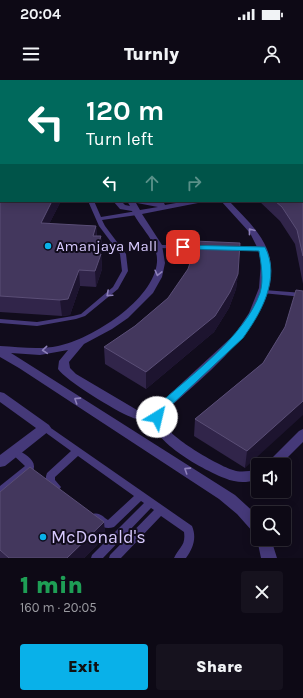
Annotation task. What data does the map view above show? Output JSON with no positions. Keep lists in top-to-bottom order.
{
  "places": ["Amanjaya Mall", "McDonald's"],
  "page": {
    "status": "20:04",
    "header": "Turnly",
    "turn": ["120 m", "Turn left"],
    "heading": ["1 min", "160 m · 20:05"],
    "buttons": ["Exit", "Share"]
  }
}
